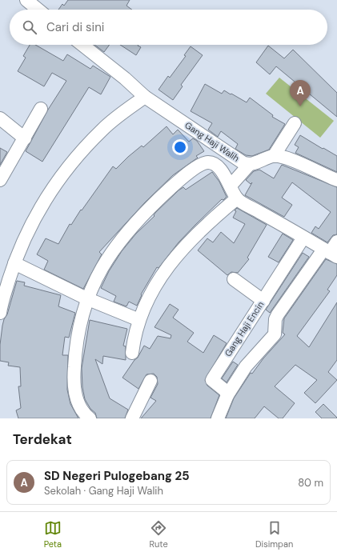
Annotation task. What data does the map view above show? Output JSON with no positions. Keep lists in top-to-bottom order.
{
  "streets": {
    "street": ["Gang Haji Walih", "Gang Haji Encin"]
  },
  "page": {
    "search": "Cari di sini",
    "pins": "A",
    "heading": "Terdekat",
    "list": [
      {
        "mark": "A",
        "name": "SD Negeri Pulogebang 25",
        "note": "Sekolah · Gang Haji Walih",
        "value": "80 m"
      }
    ],
    "nav": ["Peta", "Rute", "Disimpan"]
  }
}
